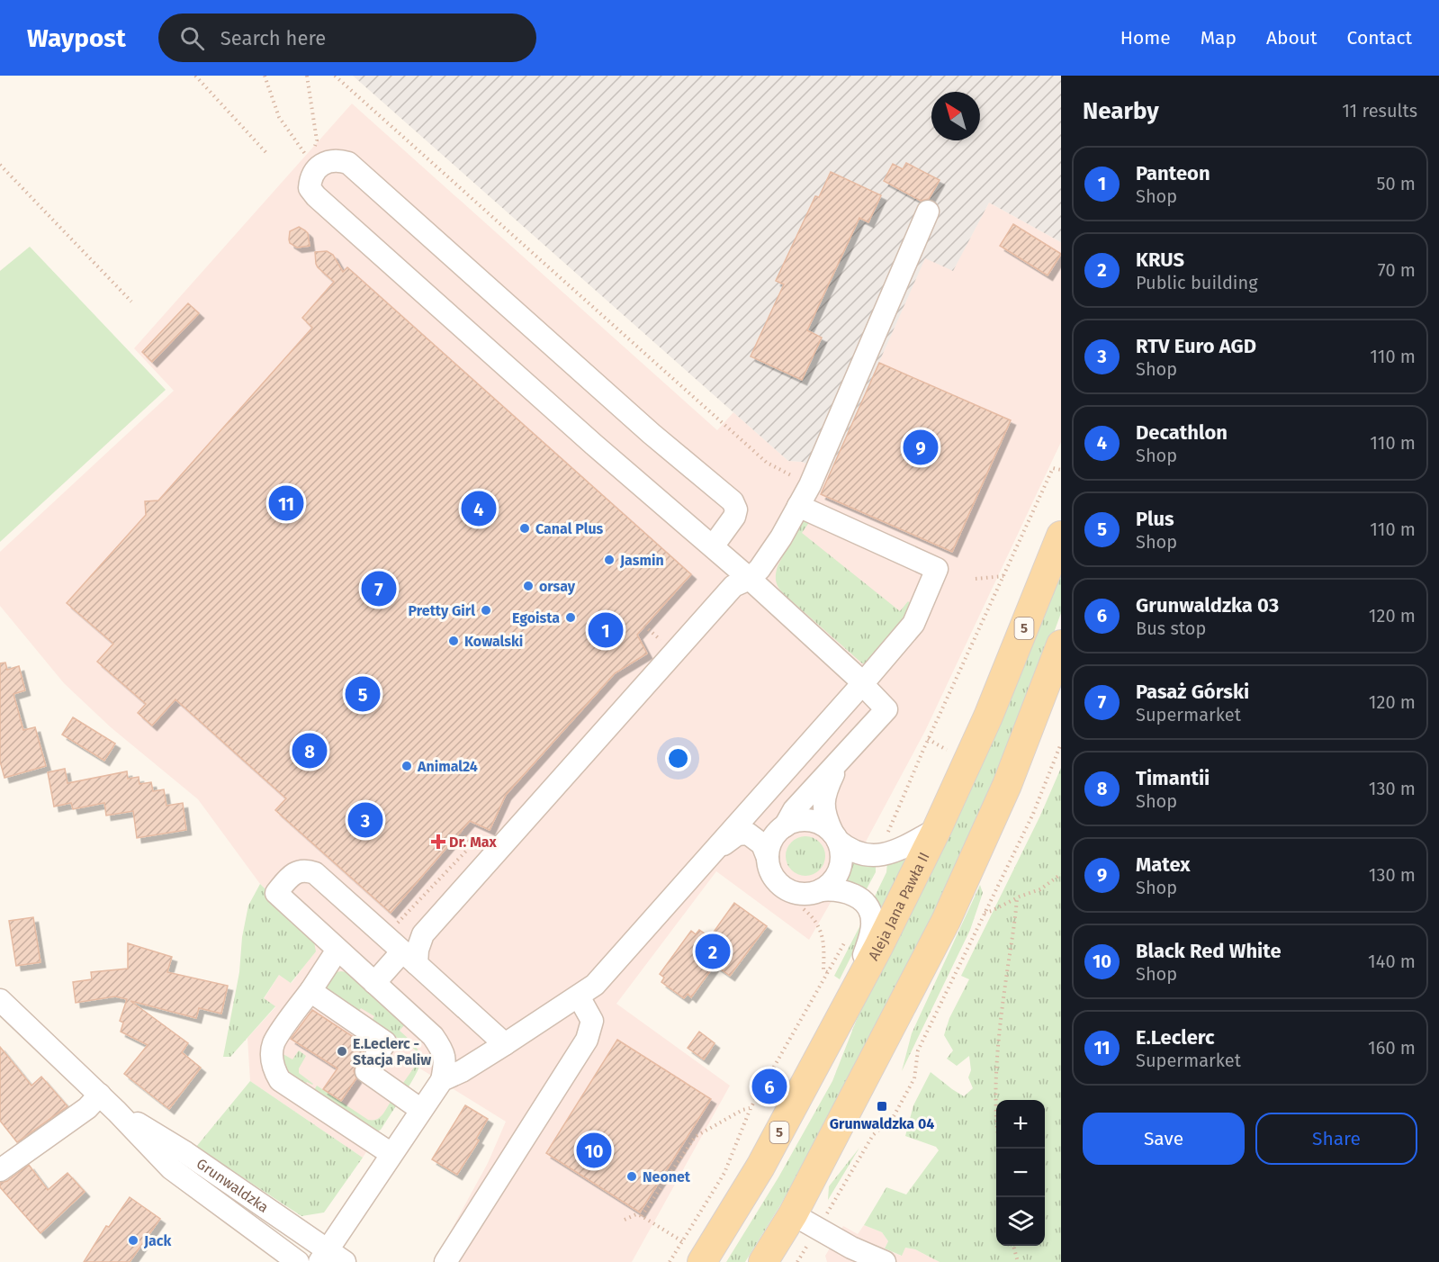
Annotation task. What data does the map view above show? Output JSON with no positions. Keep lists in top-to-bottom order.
{
  "streets": {
    "main road": ["5", "Aleja Jana Pawła II"],
    "street": ["Grunwaldzka"]
  },
  "places": {
    "other": [
      "Canal Plus",
      "Jasmin",
      "orsay",
      "Pretty Girl",
      "Egoista",
      "Kowalski",
      "Animal24",
      "E.Leclerc - Stacja Paliw",
      "Neonet",
      "Jack"
    ],
    "health": ["Dr. Max"],
    "transit": ["Grunwaldzka 04"]
  },
  "north": "top left",
  "page": {
    "header": "Waypost",
    "search": "Search here",
    "nav": [
      "Home",
      "Map",
      "About",
      "Contact"
    ],
    "heading": ["Nearby", "11 results"],
    "list": [
      {
        "mark": "1",
        "name": "Panteon",
        "note": "Shop",
        "value": "50 m"
      },
      {
        "mark": "2",
        "name": "KRUS",
        "note": "Public building",
        "value": "70 m"
      },
      {
        "mark": "3",
        "name": "RTV Euro AGD",
        "note": "Shop",
        "value": "110 m"
      },
      {
        "mark": "4",
        "name": "Decathlon",
        "note": "Shop",
        "value": "110 m"
      },
      {
        "mark": "5",
        "name": "Plus",
        "note": "Shop",
        "value": "110 m"
      },
      {
        "mark": "6",
        "name": "Grunwaldzka 03",
        "note": "Bus stop",
        "value": "120 m"
      },
      {
        "mark": "7",
        "name": "Pasaż Górski",
        "note": "Supermarket",
        "value": "120 m"
      },
      {
        "mark": "8",
        "name": "Timantii",
        "note": "Shop",
        "value": "130 m"
      },
      {
        "mark": "9",
        "name": "Matex",
        "note": "Shop",
        "value": "130 m"
      },
      {
        "mark": "10",
        "name": "Black Red White",
        "note": "Shop",
        "value": "140 m"
      },
      {
        "mark": "11",
        "name": "E.Leclerc",
        "note": "Supermarket",
        "value": "160 m"
      }
    ],
    "pins": [
      "9",
      "11",
      "4",
      "7",
      "1",
      "5",
      "8",
      "3",
      "2",
      "6",
      "10"
    ],
    "buttons": ["Save", "Share"],
    "map_buttons": ["+", "−"]
  }
}
